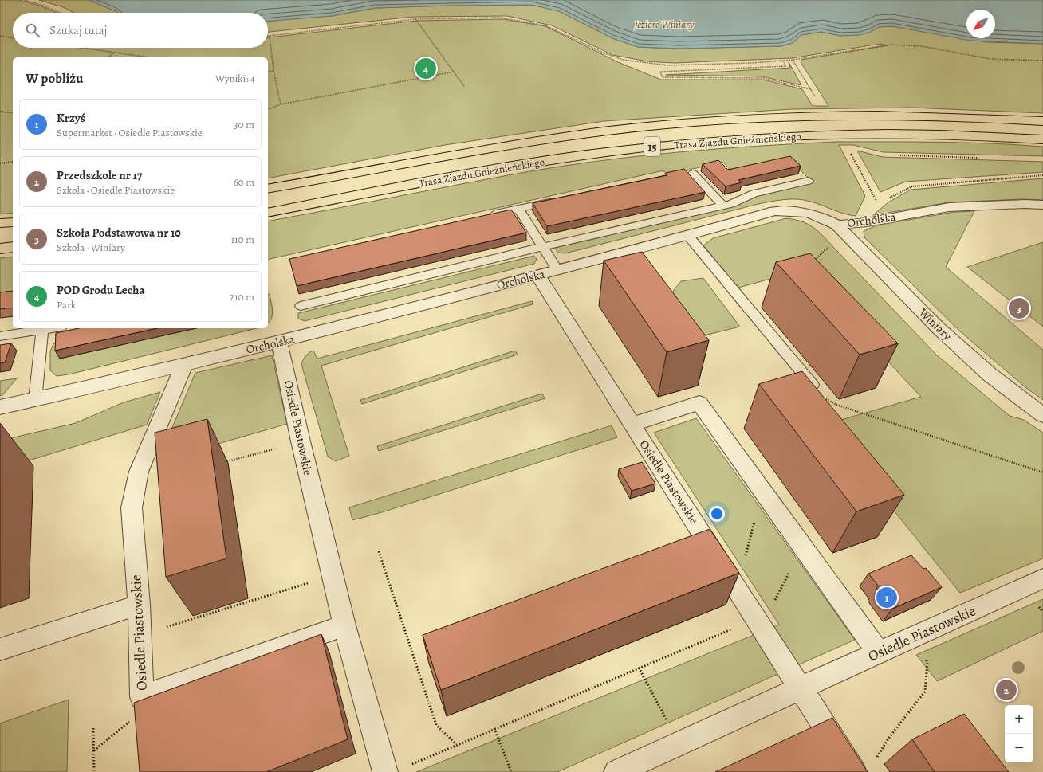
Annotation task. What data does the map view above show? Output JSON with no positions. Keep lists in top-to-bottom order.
{
  "streets": {
    "main road": ["Trasa Zjazdu Gnieźnieńskiego", "15"],
    "street": ["Orcholska", "Winiary", "Osiedle Piastowskie"]
  },
  "crossings": [
    ["Orcholska", "Winiary"],
    ["Orcholska", "Osiedle Piastowskie"]
  ],
  "water": ["Jezioro Winiary"],
  "north": "bottom left",
  "page": {
    "search": "Szukaj tutaj",
    "pins": [
      "4",
      "3",
      "1",
      "2"
    ],
    "heading": ["W pobliżu", "Wyniki: 4"],
    "list": [
      {
        "mark": "1",
        "name": "Krzyś",
        "note": "Supermarket · Osiedle Piastowskie",
        "value": "30 m"
      },
      {
        "mark": "2",
        "name": "Przedszkole nr 17",
        "note": "Szkoła · Osiedle Piastowskie",
        "value": "60 m"
      },
      {
        "mark": "3",
        "name": "Szkoła Podstawowa nr 10",
        "note": "Szkoła · Winiary",
        "value": "110 m"
      },
      {
        "mark": "4",
        "name": "POD Grodu Lecha",
        "note": "Park",
        "value": "210 m"
      }
    ],
    "map_buttons": ["+", "−"]
  }
}
